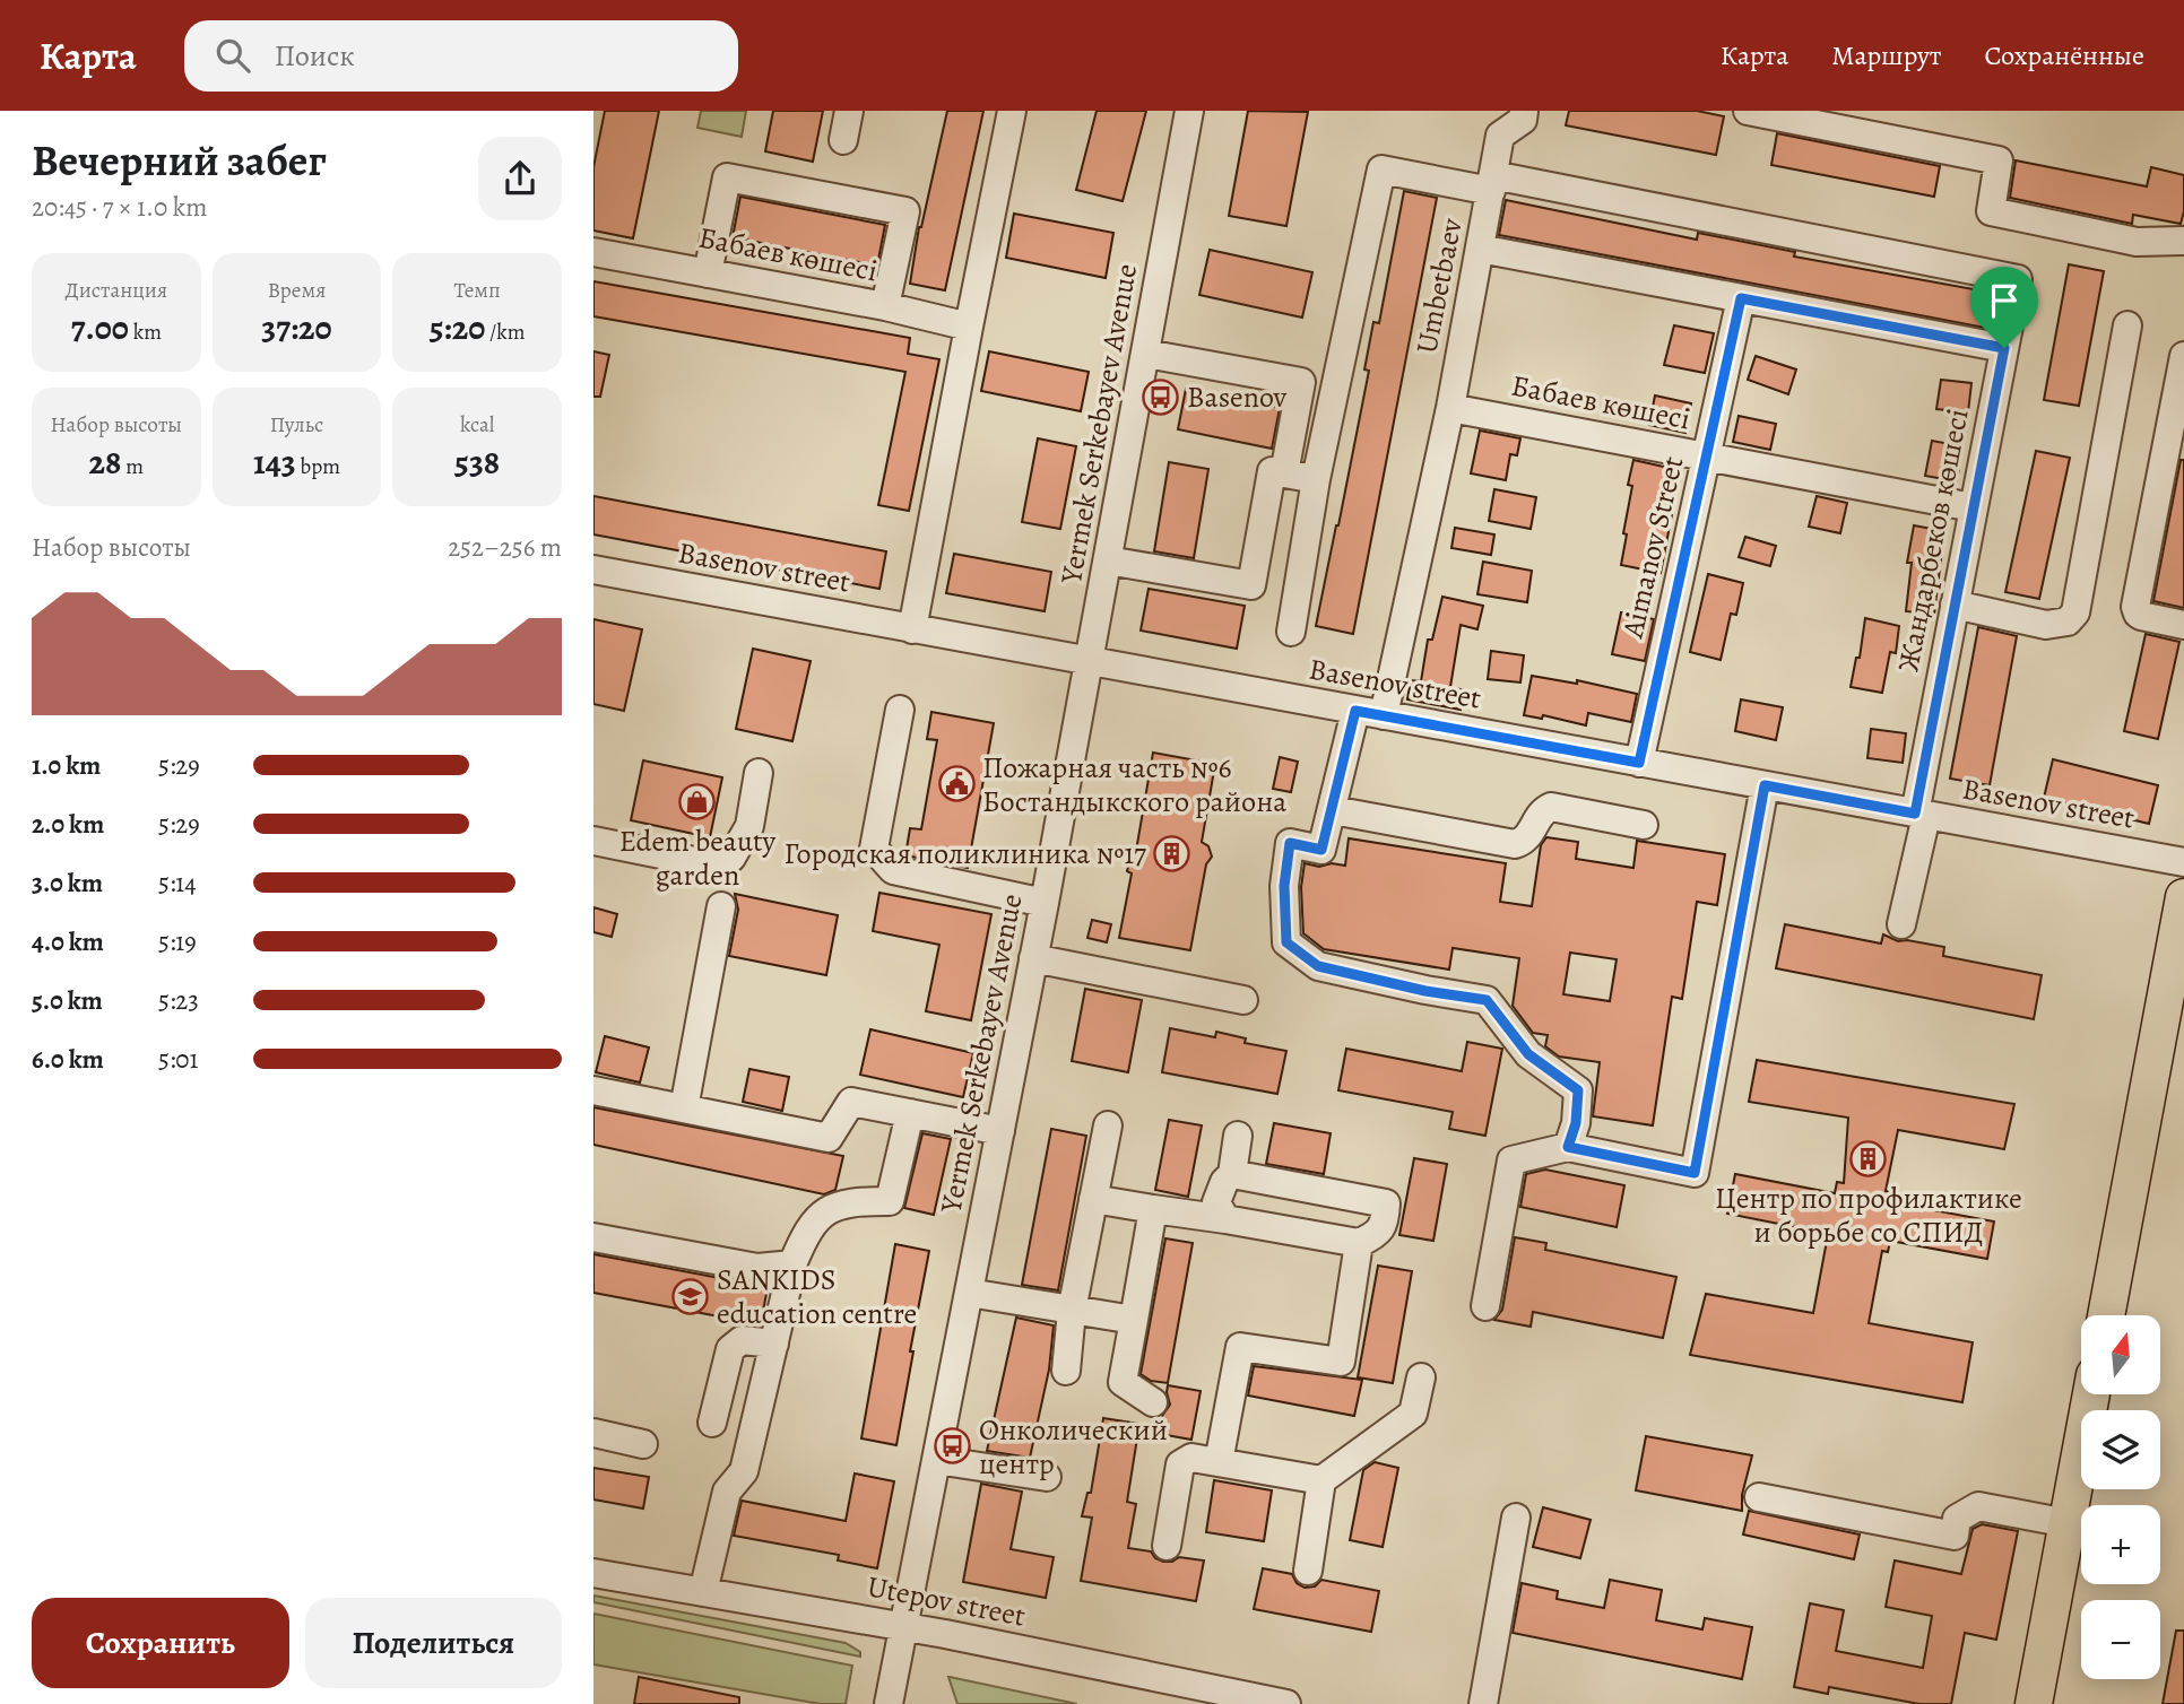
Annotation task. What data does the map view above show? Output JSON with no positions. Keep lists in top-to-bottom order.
{
  "streets": {
    "street": [
      "Бабаев көшесі",
      "Umbetbaev",
      "Yermek Serkebayev Avenue",
      "Жандарбеков көшесі",
      "Aimanov Street",
      "Basenov street",
      "Utepov street"
    ]
  },
  "crossings": [
    ["Бабаев көшесі", "Umbetbaev"],
    ["Бабаев көшесі", "Жандарбеков көшесі"],
    ["Бабаев көшесі", "Aimanov Street"],
    ["Umbetbaev", "Жандарбеков көшесі"],
    ["Umbetbaev", "Basenov street"],
    ["Yermek Serkebayev Avenue", "Basenov street"],
    ["Yermek Serkebayev Avenue", "Utepov street"],
    ["Жандарбеков көшесі", "Basenov street"],
    ["Aimanov Street", "Basenov street"]
  ],
  "places": {
    "bus stop": ["Basenov", "Онколический центр"],
    "public building": ["Пожарная часть №6 Бостандыкского района"],
    "shop": ["Edem beauty garden"],
    "building": ["Городская поликлиника №17", "Центр по профилактике и борьбе со СПИД"],
    "school or university": ["SANKIDS education centre"]
  },
  "north": "top",
  "page": {
    "header": "Карта",
    "search": "Поиск",
    "nav": ["Карта", "Маршрут", "Сохранённые"],
    "heading": ["Вечерний забег", "20:45 · 7 × 1.0 km"],
    "stats": [
      ["Дистанция", "7.00 km"],
      ["Время", "37:20"],
      ["Темп", "5:20 /km"],
      ["Набор высоты", "28 m"],
      ["Пульс", "143 bpm"],
      ["kcal", "538"]
    ],
    "chart": ["Набор высоты", "252–256 m"],
    "list": [
      {
        "name": "1.0 km",
        "note": "5:29"
      },
      {
        "name": "2.0 km",
        "note": "5:29"
      },
      {
        "name": "3.0 km",
        "note": "5:14"
      },
      {
        "name": "4.0 km",
        "note": "5:19"
      },
      {
        "name": "5.0 km",
        "note": "5:23"
      },
      {
        "name": "6.0 km",
        "note": "5:01"
      }
    ],
    "map_buttons": ["+", "−"],
    "buttons": ["Сохранить", "Поделиться"]
  }
}
